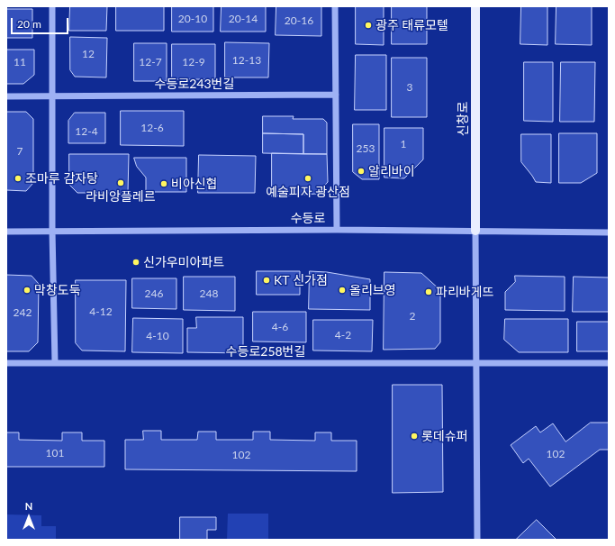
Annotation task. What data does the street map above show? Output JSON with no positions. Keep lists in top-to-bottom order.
{
  "streets": {
    "main road": ["신창로"],
    "street": ["수등로243번길", "수등로", "수등로258번길"]
  },
  "crossings": [
    ["신창로", "수등로"]
  ],
  "places": [
    "광주 태류모텔",
    "알리바이",
    "조마루 감자탕",
    "예술피자 광산점",
    "라비앙플레르",
    "비아신협",
    "신가우미아파트",
    "KT 신가점",
    "막창도둑",
    "올리브영",
    "파리바게뜨",
    "롯데슈퍼"
  ],
  "house_numbers": [
    "20-10",
    "20-14",
    "20-16",
    "12",
    "12-13",
    "11",
    "12-7",
    "12-9",
    "3",
    "12-6",
    "12-4",
    "1",
    "253",
    "7",
    "246",
    "248",
    "4-12",
    "242",
    "2",
    "4-6",
    "4-2",
    "4-10",
    "101",
    "102",
    "102"
  ],
  "scale_bar": "20 m",
  "north": "top"
}
